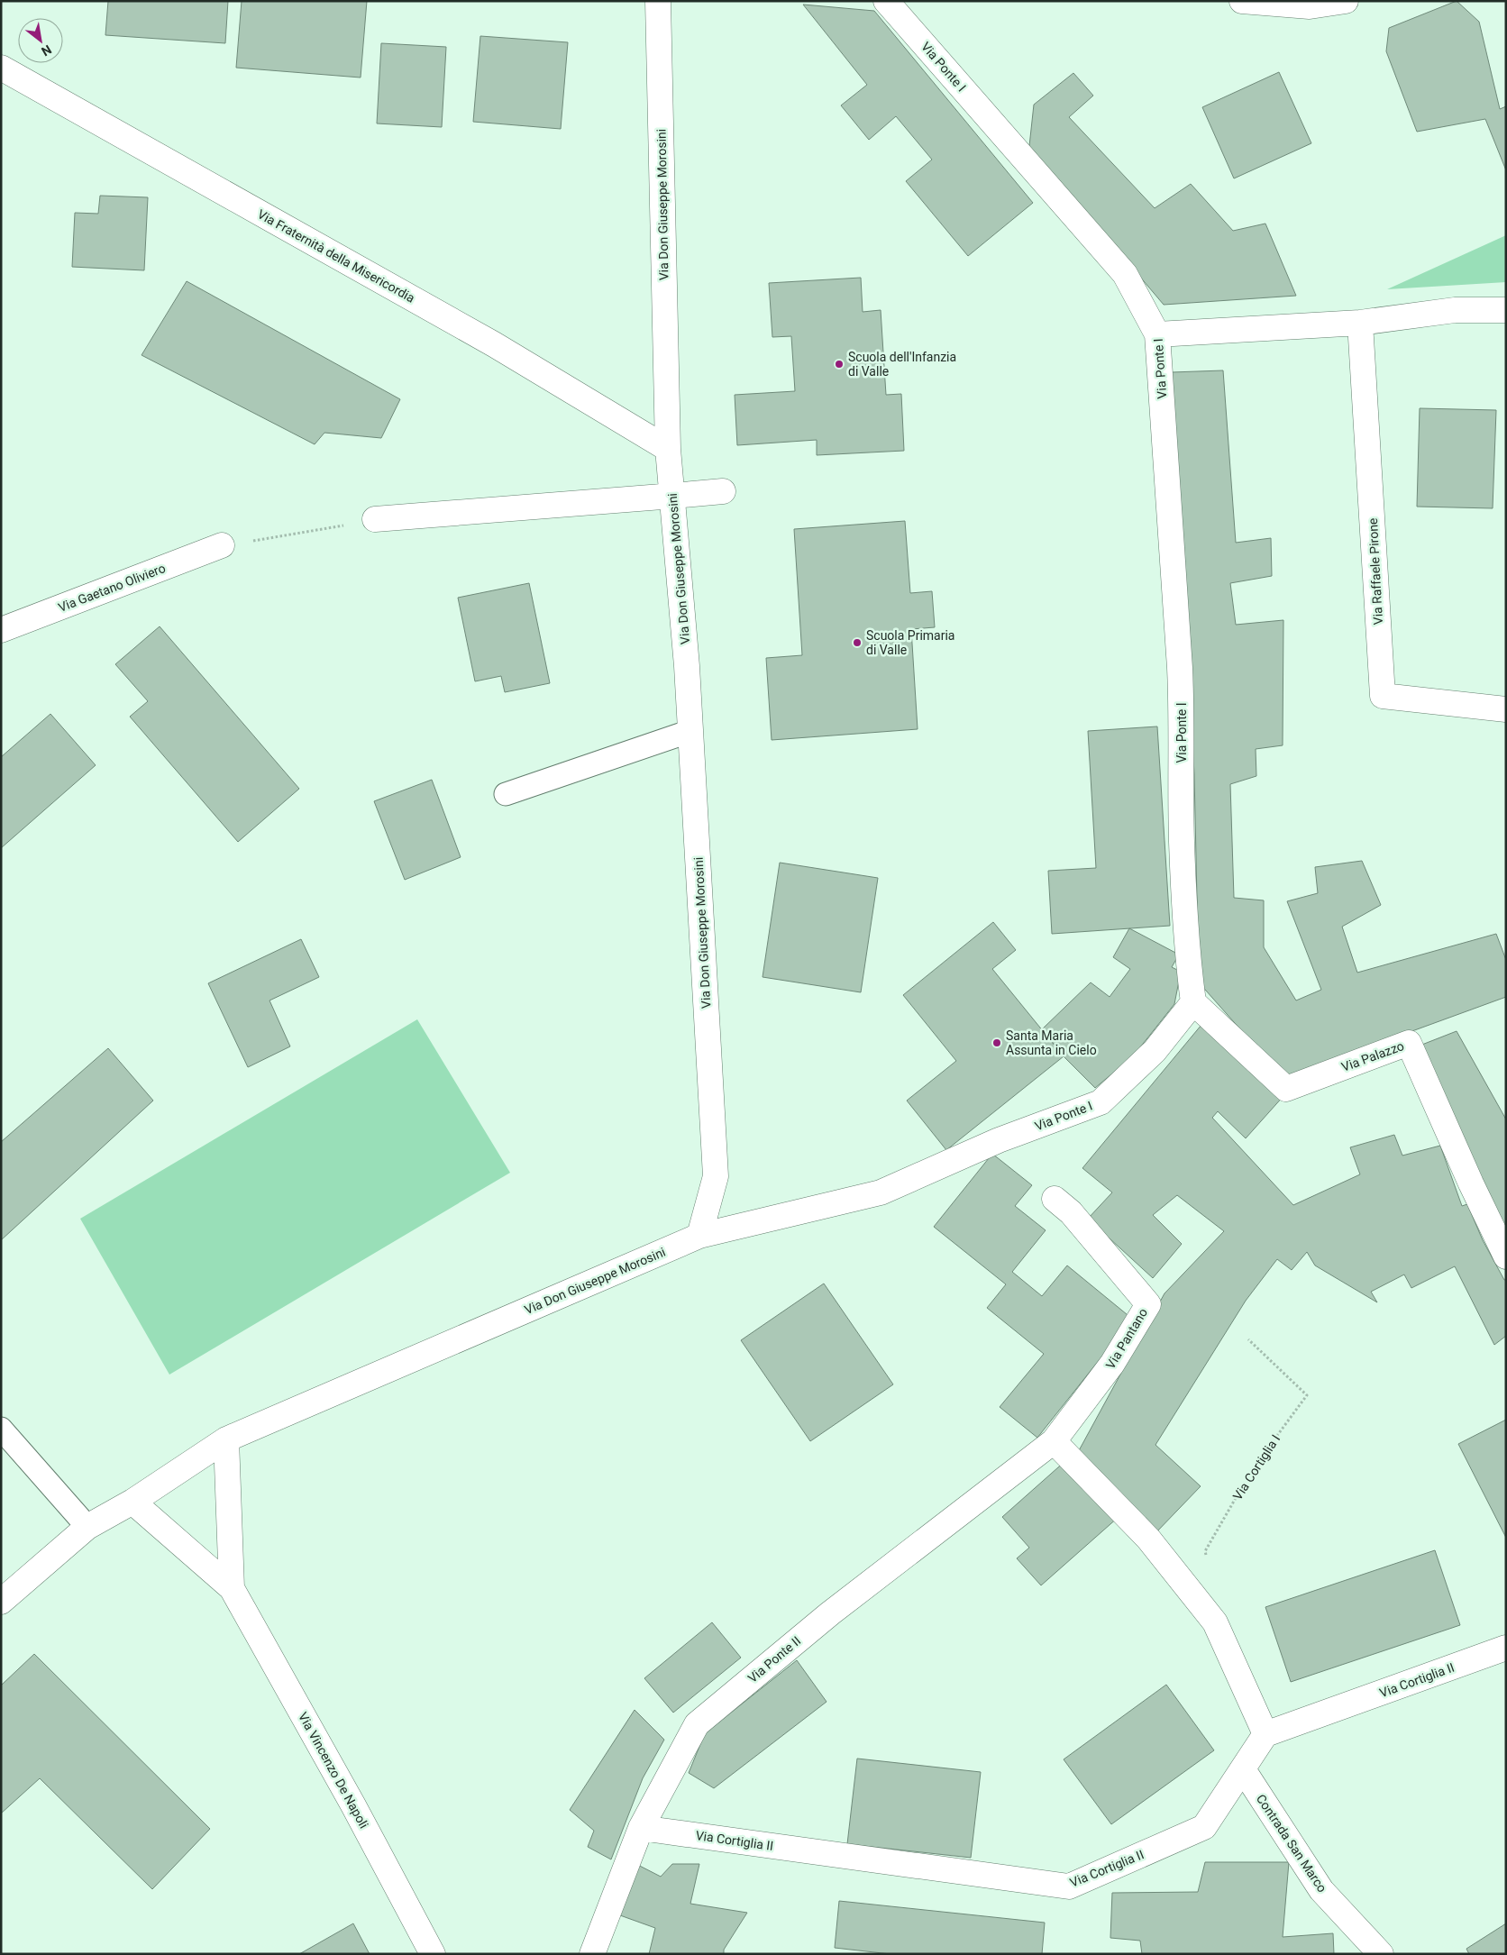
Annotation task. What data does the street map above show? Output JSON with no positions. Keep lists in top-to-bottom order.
{
  "streets": {
    "street": [
      "Via Ponte I",
      "Via Don Giuseppe Morosini",
      "Via Fraternità della Misericordia",
      "Via Raffaele Pirone",
      "Via Gaetano Oliviero",
      "Via Palazzo",
      "Via Pantano",
      "Via Ponte II",
      "Via Cortiglia II",
      "Via Vincenzo De Napoli",
      "Contrada San Marco"
    ],
    "path": ["Via Cortiglia I"]
  },
  "crossings": [
    ["Via Ponte I", "Via Don Giuseppe Morosini"],
    ["Via Ponte I", "Via Palazzo"],
    ["Via Don Giuseppe Morosini", "Via Fraternità della Misericordia"],
    ["Via Don Giuseppe Morosini", "Via Vincenzo De Napoli"],
    ["Via Pantano", "Via Ponte II"],
    ["Via Ponte II", "Via Cortiglia II"],
    ["Via Cortiglia II", "Contrada San Marco"]
  ],
  "places": ["Scuola dell'Infanzia di Valle", "Scuola Primaria di Valle", "Santa Maria Assunta in Cielo"],
  "north": "bottom right"
}
